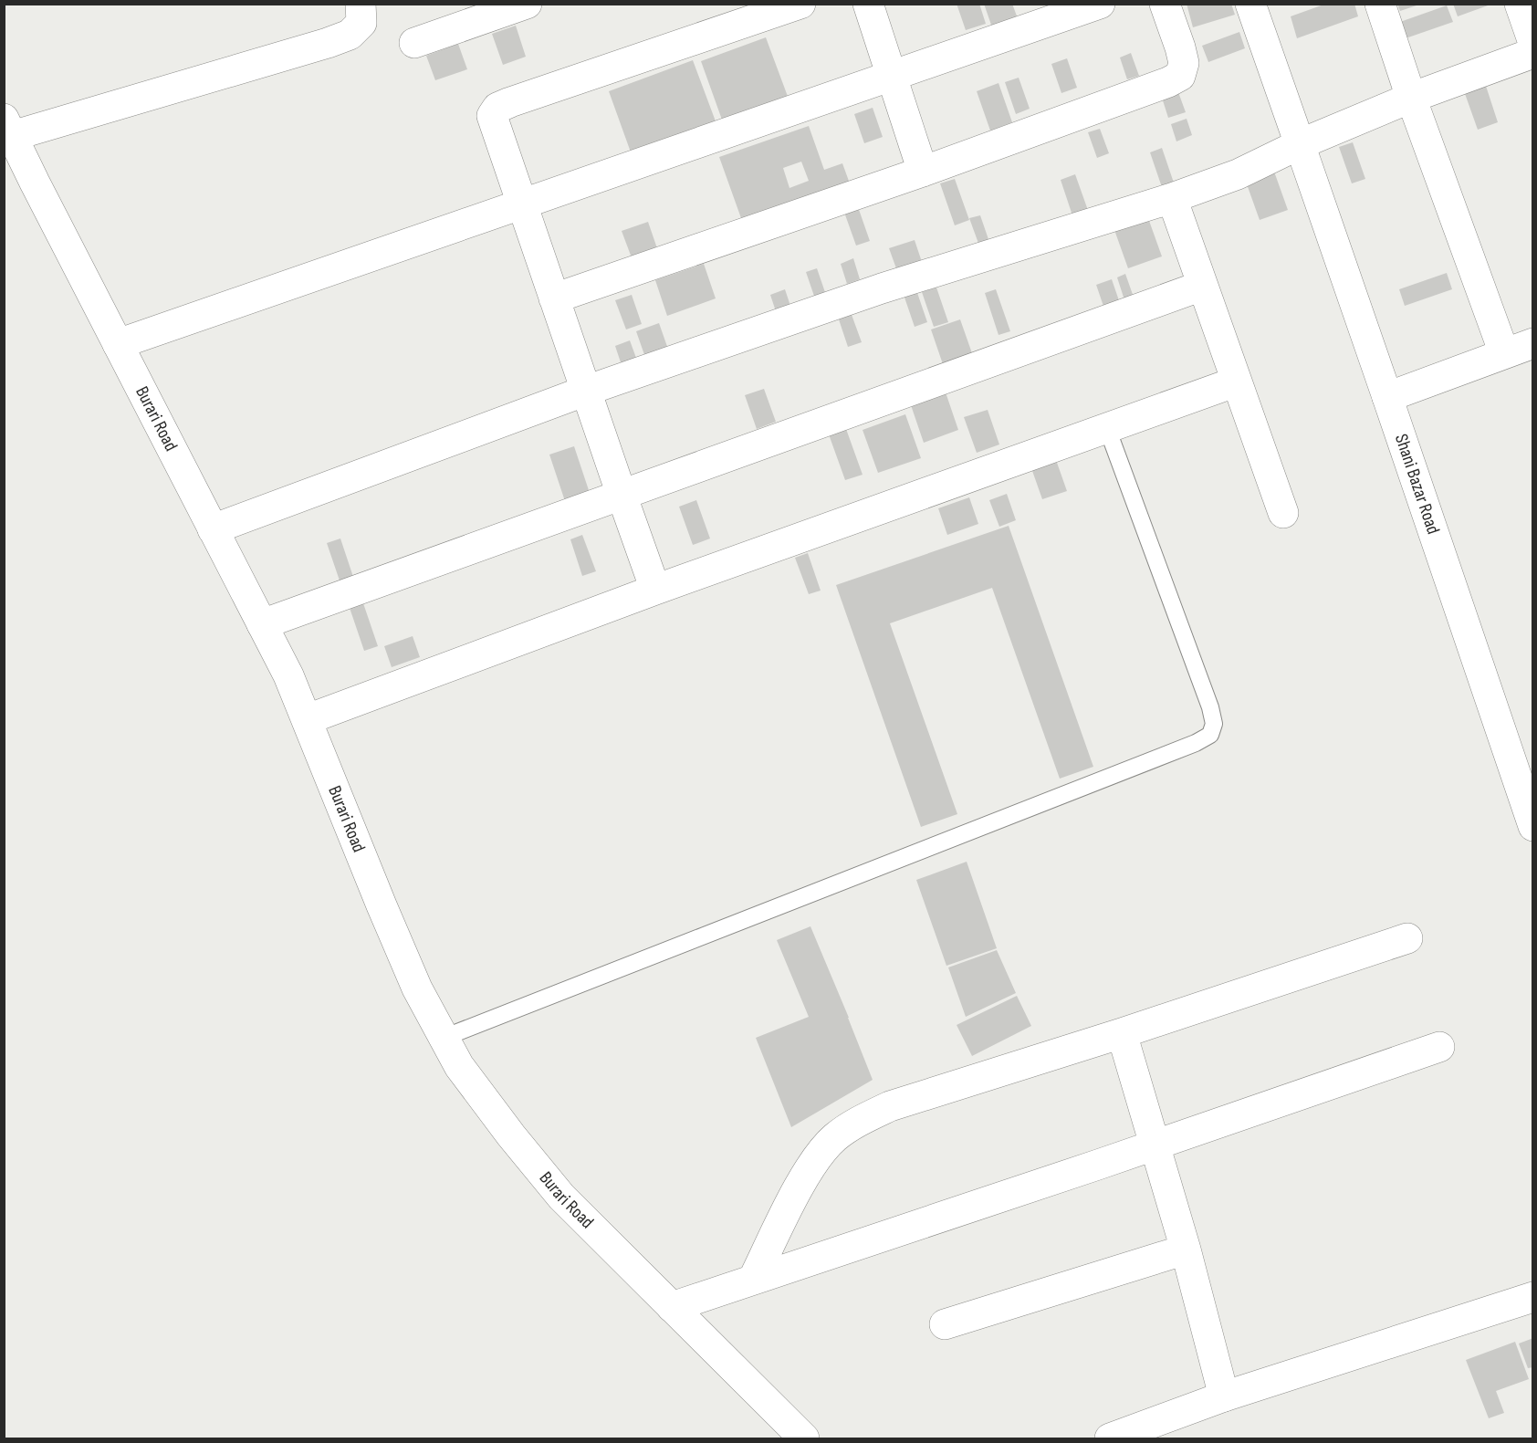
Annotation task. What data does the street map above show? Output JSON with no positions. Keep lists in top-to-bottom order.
{
  "streets": {
    "street": ["Burari Road", "Shani Bazar Road"]
  }
}
